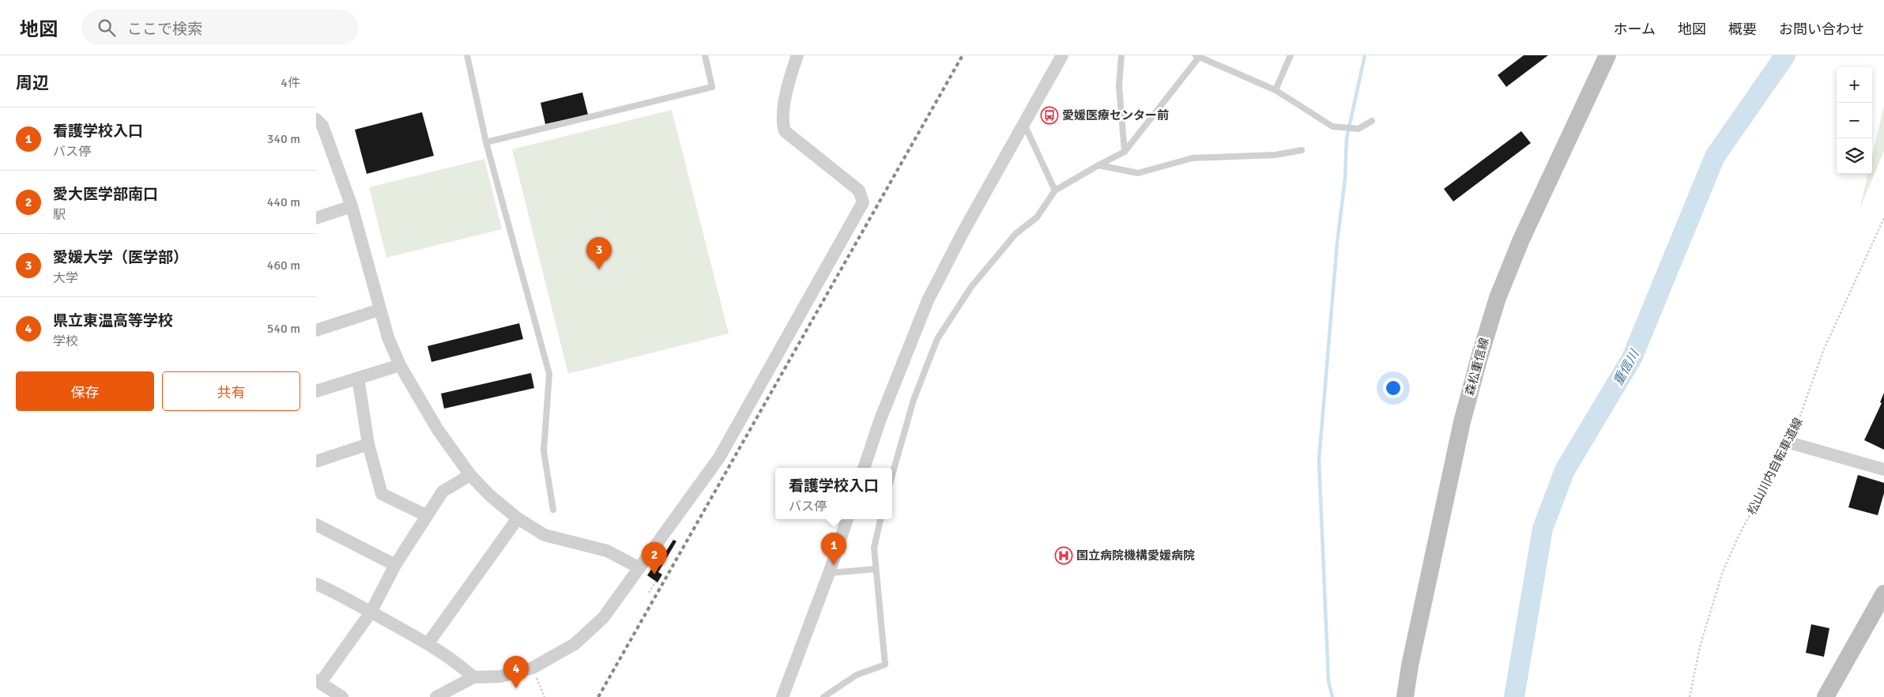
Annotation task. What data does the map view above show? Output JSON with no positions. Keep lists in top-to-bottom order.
{
  "streets": {
    "main road": ["森松重信線"],
    "path": ["松山川内自転車道線"]
  },
  "water": ["重信川"],
  "places": {
    "bus stop": ["愛媛医療センター前"],
    "hospital": ["国立病院機構愛媛病院"]
  },
  "page": {
    "header": "地図",
    "search": "ここで検索",
    "nav": [
      "ホーム",
      "地図",
      "概要",
      "お問い合わせ"
    ],
    "heading": ["周辺", "4件"],
    "map_buttons": ["+", "−"],
    "list": [
      {
        "mark": "1",
        "name": "看護学校入口",
        "note": "バス停",
        "value": "340 m"
      },
      {
        "mark": "2",
        "name": "愛大医学部南口",
        "note": "駅",
        "value": "440 m"
      },
      {
        "mark": "3",
        "name": "愛媛大学（医学部）",
        "note": "大学",
        "value": "460 m"
      },
      {
        "mark": "4",
        "name": "県立東温高等学校",
        "note": "学校",
        "value": "540 m"
      }
    ],
    "pins": [
      "3",
      "1",
      "2",
      "4"
    ],
    "buttons": ["保存", "共有"],
    "popup": ["看護学校入口", "バス停"]
  }
}
